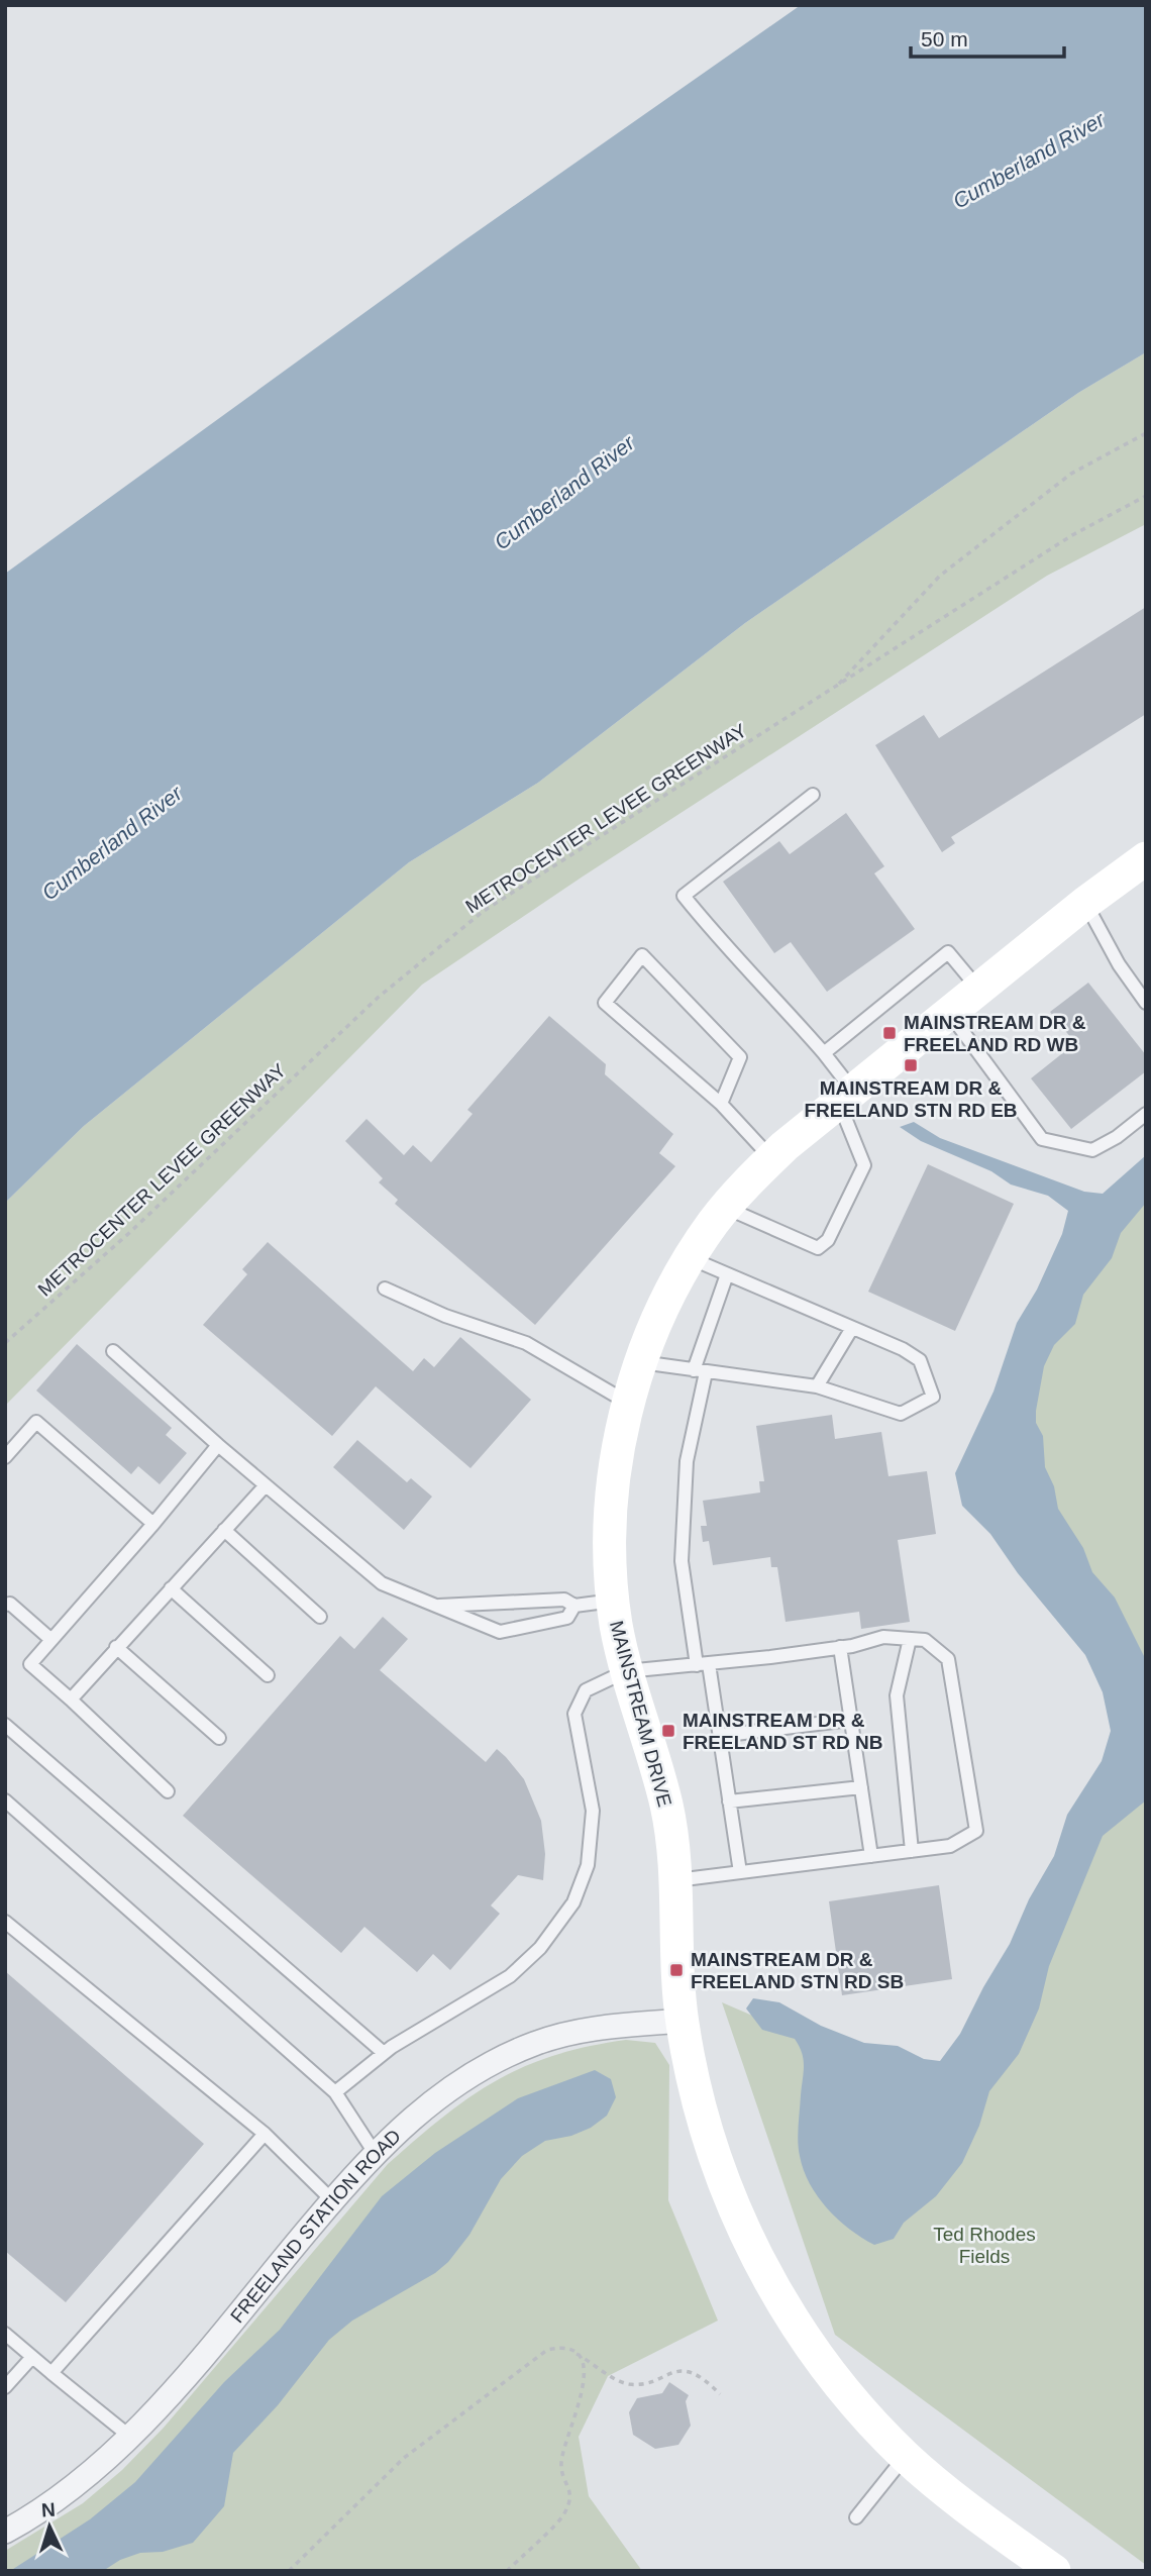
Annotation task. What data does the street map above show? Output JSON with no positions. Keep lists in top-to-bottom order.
{
  "streets": {
    "street": ["MAINSTREAM DRIVE", "FREELAND STATION ROAD"],
    "path": ["METROCENTER LEVEE GREENWAY"]
  },
  "crossings": [
    ["MAINSTREAM DRIVE", "FREELAND STATION ROAD"]
  ],
  "water": ["Cumberland River"],
  "parks": ["Ted Rhodes Fields"],
  "places": {
    "transit": [
      "MAINSTREAM DR & FREELAND RD WB",
      "MAINSTREAM DR & FREELAND STN RD EB",
      "MAINSTREAM DR & FREELAND ST RD NB",
      "MAINSTREAM DR & FREELAND STN RD SB"
    ]
  },
  "scale_bar": "50 m",
  "north": "top"
}
